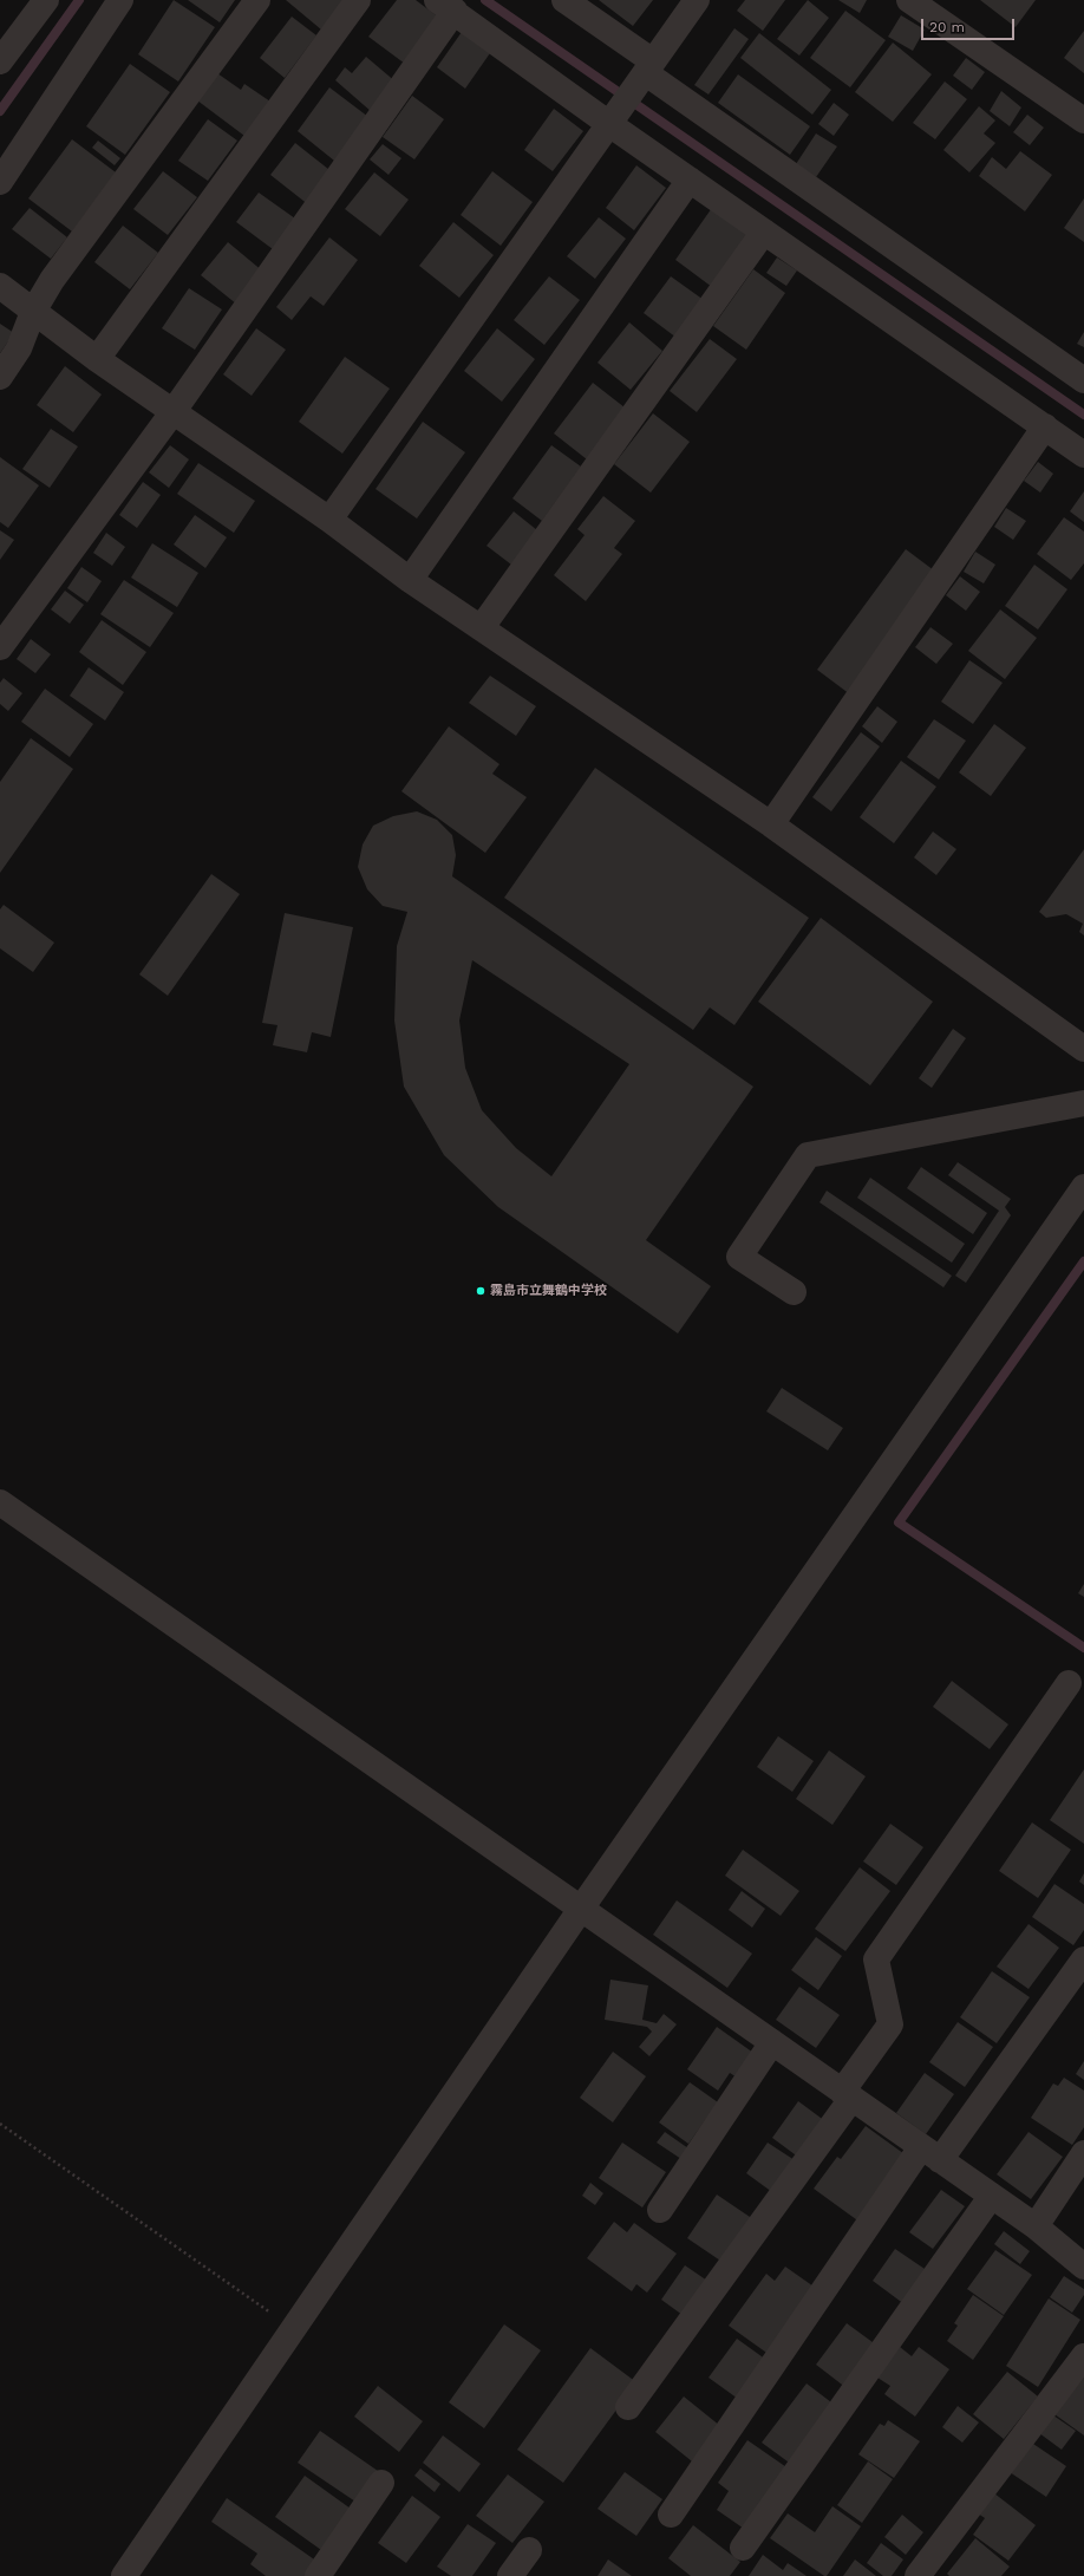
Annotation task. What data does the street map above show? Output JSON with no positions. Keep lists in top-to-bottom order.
{
  "places": ["霧島市立舞鶴中学校"],
  "scale_bar": "20 m"
}
